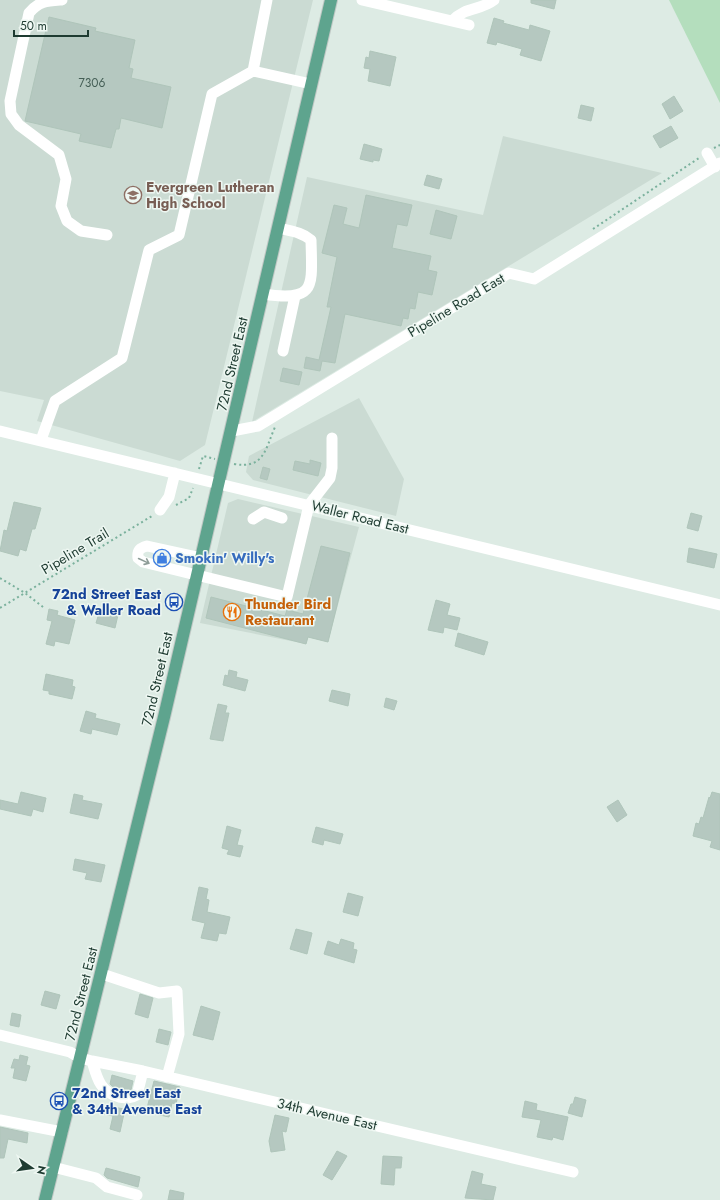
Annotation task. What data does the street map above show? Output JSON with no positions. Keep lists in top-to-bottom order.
{
  "streets": {
    "main road": ["72nd Street East"],
    "street": ["Pipeline Road East", "Waller Road East", "34th Avenue East"],
    "path": ["Pipeline Trail"]
  },
  "crossings": [
    ["Pipeline Road East", "72nd Street East"],
    ["72nd Street East", "Waller Road East"],
    ["72nd Street East", "34th Avenue East"]
  ],
  "places": {
    "school or university": ["Evergreen Lutheran High School"],
    "shop": ["Smokin' Willy's"],
    "bus stop": ["72nd Street East & Waller Road", "72nd Street East & 34th Avenue East"],
    "restaurant": ["Thunder Bird Restaurant"]
  },
  "house_numbers": ["7306"],
  "scale_bar": "50 m",
  "north": "right"
}
